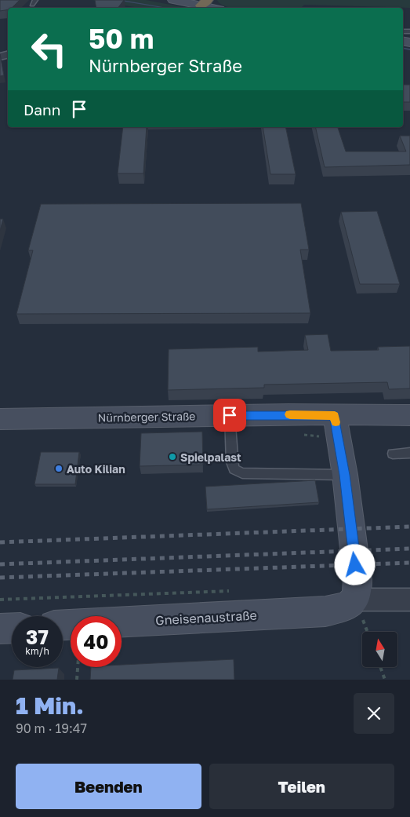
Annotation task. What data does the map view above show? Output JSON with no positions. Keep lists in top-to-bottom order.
{
  "streets": {
    "street": ["Nürnberger Straße", "Gneisenaustraße"]
  },
  "places": ["Spielpalast", "Auto Kilian"],
  "north": "top",
  "page": {
    "turn": ["50 m", "Nürnberger Straße"],
    "then": "Dann",
    "speed": "37 km/h",
    "limit": "40",
    "heading": ["1 Min.", "90 m · 19:47"],
    "buttons": ["Beenden", "Teilen"]
  }
}
